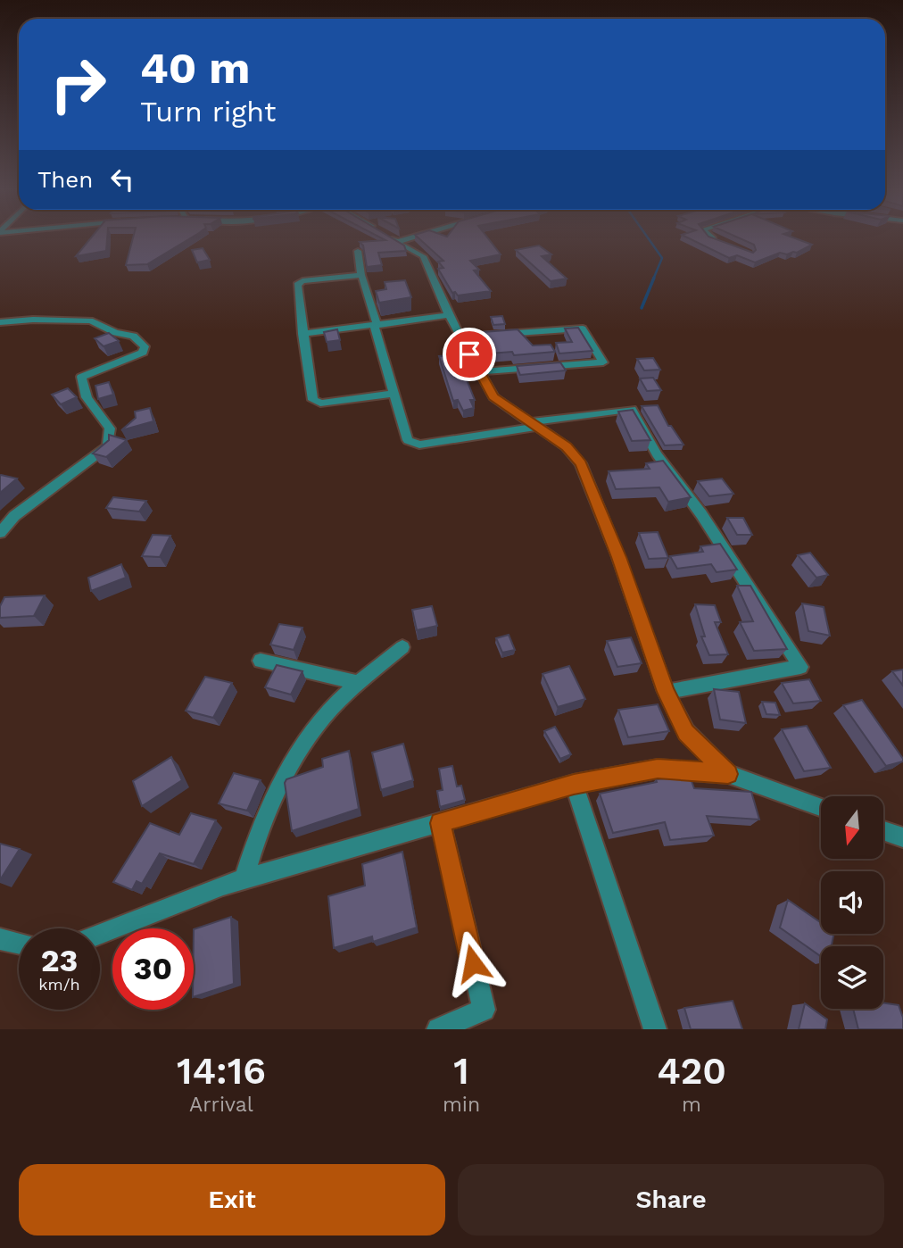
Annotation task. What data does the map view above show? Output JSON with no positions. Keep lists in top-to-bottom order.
{
  "north": "bottom",
  "page": {
    "turn": ["40 m", "Turn right"],
    "then": "Then",
    "speed": "23 km/h",
    "limit": "30",
    "eta": [
      "14:16",
      "Arrival",
      "1",
      "min",
      "420",
      "m"
    ],
    "buttons": ["Exit", "Share"]
  }
}
